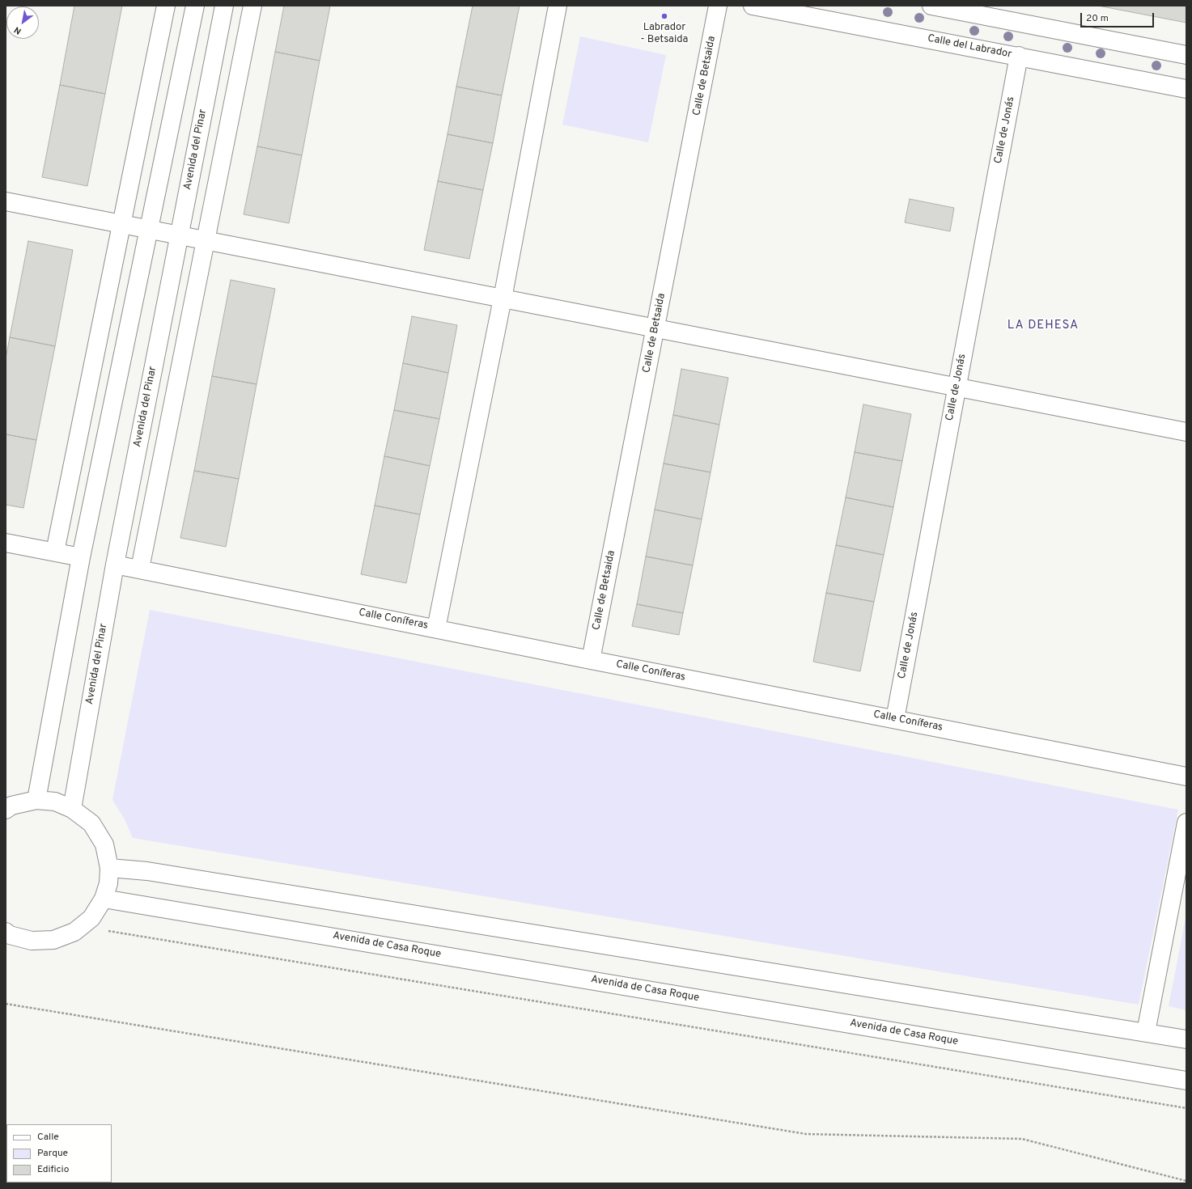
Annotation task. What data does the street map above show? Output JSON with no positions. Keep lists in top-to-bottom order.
{
  "streets": {
    "street": [
      "Calle del Labrador",
      "Calle de Betsaida",
      "Calle de Jonás",
      "Avenida del Pinar",
      "Calle Coníferas",
      "Avenida de Casa Roque"
    ]
  },
  "crossings": [
    ["Calle del Labrador", "Calle de Jonás"],
    ["Calle de Betsaida", "Calle Coníferas"],
    ["Calle de Jonás", "Calle Coníferas"],
    ["Avenida del Pinar", "Calle Coníferas"]
  ],
  "districts": ["LA DEHESA"],
  "places": ["Labrador - Betsaida"],
  "legend": ["Calle", "Parque", "Edificio"],
  "scale_bar": "20 m",
  "north": "bottom left"
}
